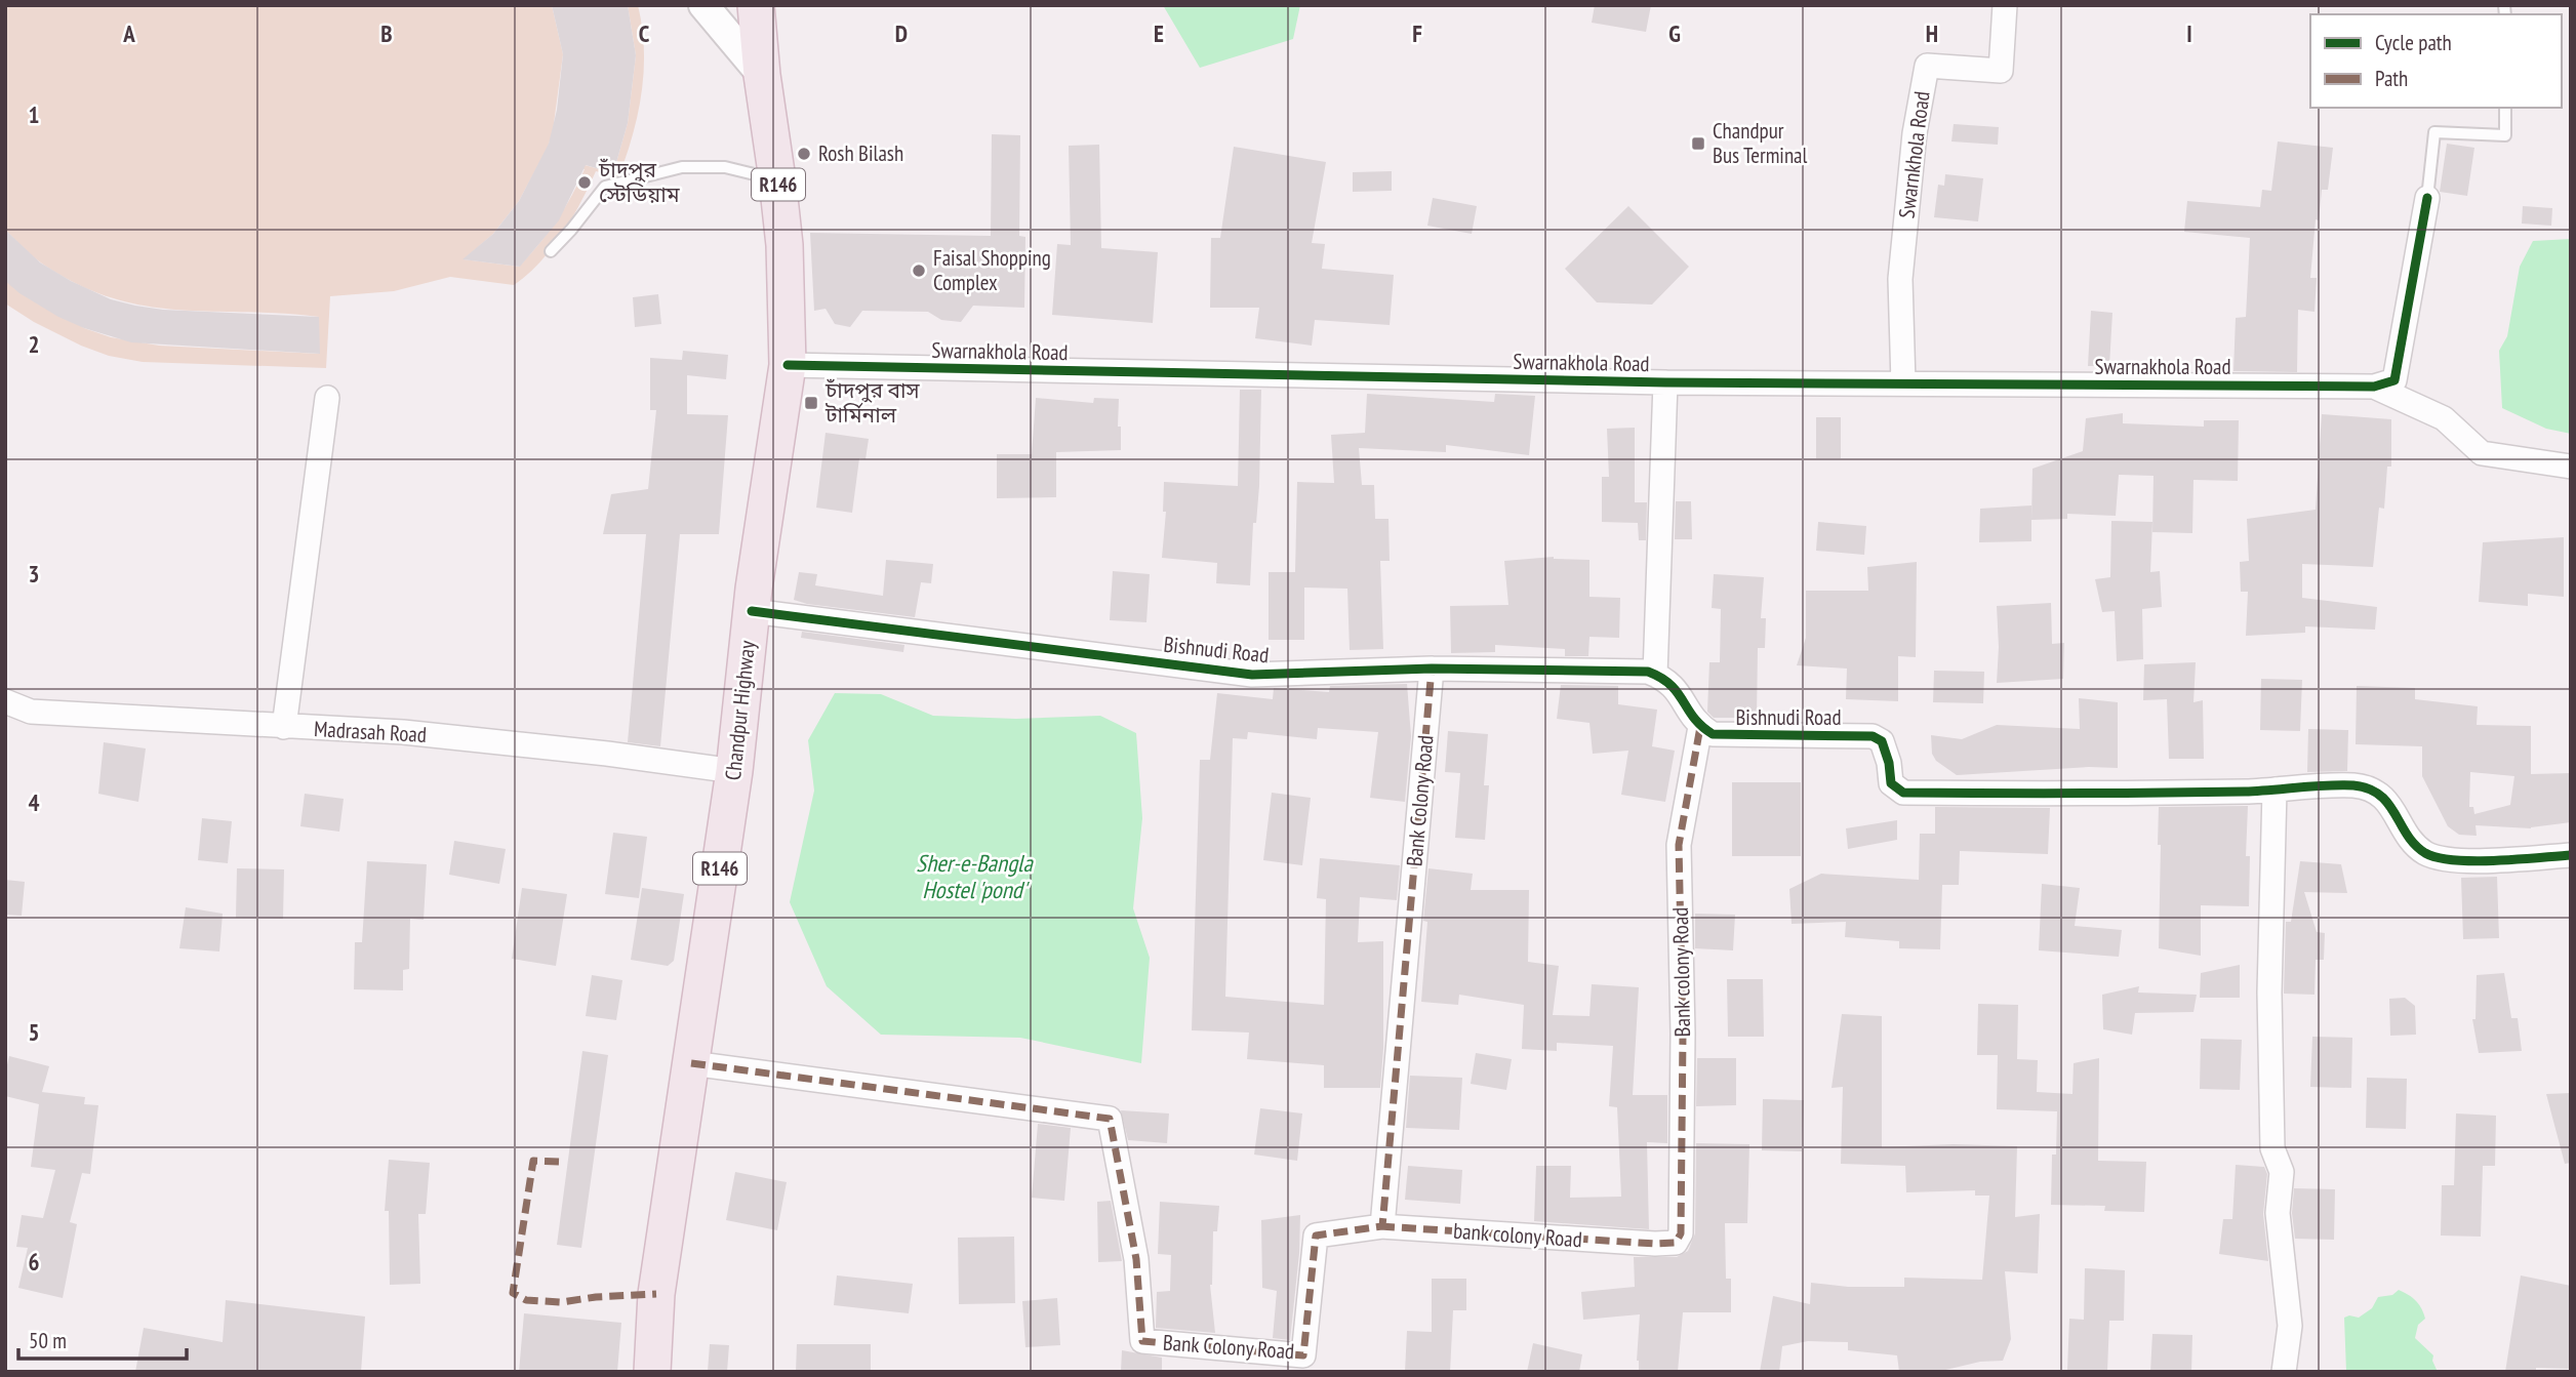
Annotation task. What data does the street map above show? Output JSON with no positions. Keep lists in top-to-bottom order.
{
  "streets": {
    "main road": ["R146", "Chandpur Highway"],
    "street": [
      "Swarnkhola Road",
      "Swarnakhola Road",
      "Bishnudi Road",
      "Madrasah Road",
      "Bank Colony Road",
      "Bank colony Road",
      "bank colony Road"
    ]
  },
  "crossings": [
    ["Swarnkhola Road", "Swarnakhola Road"],
    ["Swarnakhola Road", "Chandpur Highway"],
    ["Bishnudi Road", "Chandpur Highway"],
    ["Bishnudi Road", "Bank Colony Road"],
    ["Bishnudi Road", "Bank colony Road"],
    ["Chandpur Highway", "Madrasah Road"],
    ["Chandpur Highway", "Bank Colony Road"],
    ["Bank Colony Road", "bank colony Road"],
    ["Bank colony Road", "bank colony Road"]
  ],
  "water": ["Sher-e-Bangla Hostel 'pond'"],
  "places": {
    "transit": ["Chandpur Bus Terminal", "চাঁদপুর বাস টার্মিনাল"],
    "other": ["Rosh Bilash", "চাঁদপুর স্টেডিয়াম", "Faisal Shopping Complex"]
  },
  "legend": ["Cycle path", "Path"],
  "scale_bar": "50 m",
  "grid": {
    "columns": [
      "A",
      "B",
      "C",
      "D",
      "E",
      "F",
      "G",
      "H",
      "I"
    ],
    "rows": [
      "1",
      "2",
      "3",
      "4",
      "5",
      "6"
    ]
  }
}
